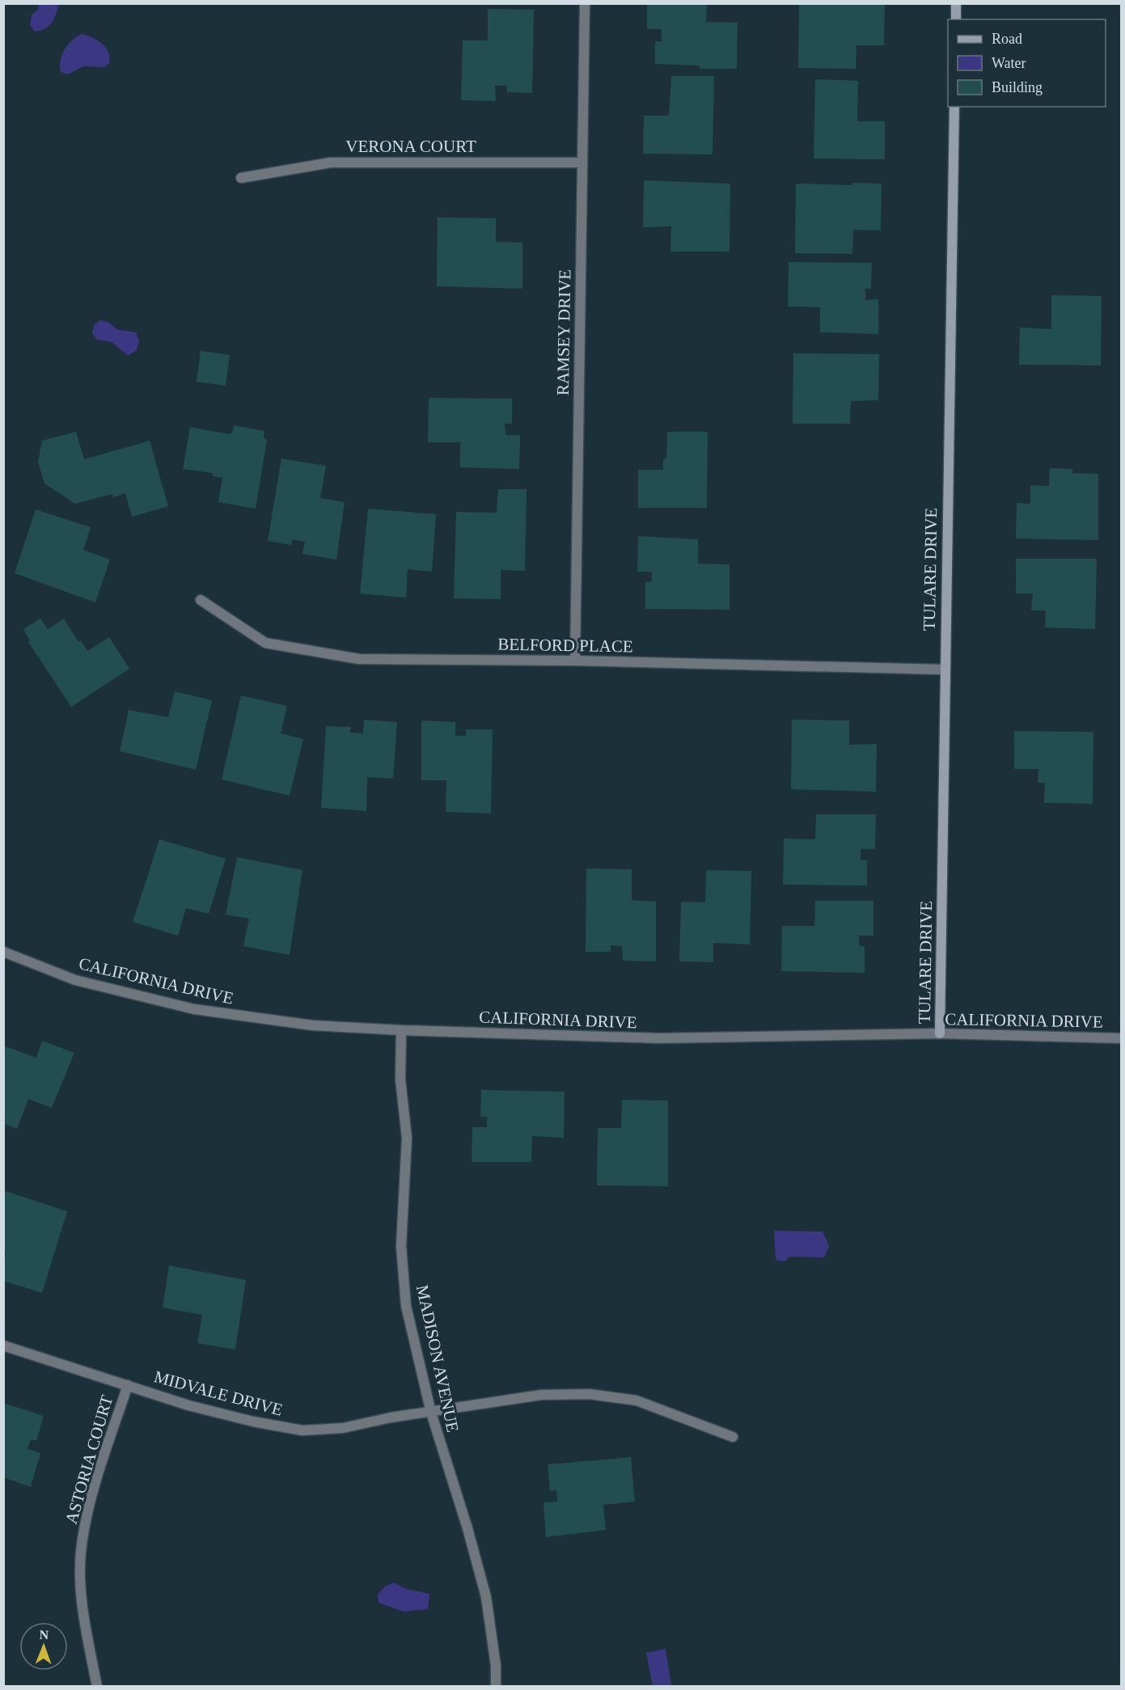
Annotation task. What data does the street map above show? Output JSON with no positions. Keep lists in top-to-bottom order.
{
  "streets": {
    "street": [
      "VERONA COURT",
      "RAMSEY DRIVE",
      "TULARE DRIVE",
      "BELFORD PLACE",
      "CALIFORNIA DRIVE",
      "MADISON AVENUE",
      "MIDVALE DRIVE",
      "ASTORIA COURT"
    ]
  },
  "crossings": [
    ["VERONA COURT", "RAMSEY DRIVE"],
    ["RAMSEY DRIVE", "BELFORD PLACE"],
    ["TULARE DRIVE", "BELFORD PLACE"],
    ["TULARE DRIVE", "CALIFORNIA DRIVE"],
    ["CALIFORNIA DRIVE", "MADISON AVENUE"],
    ["MADISON AVENUE", "MIDVALE DRIVE"],
    ["MIDVALE DRIVE", "ASTORIA COURT"]
  ],
  "legend": ["Road", "Water", "Building"],
  "north": "top"
}
